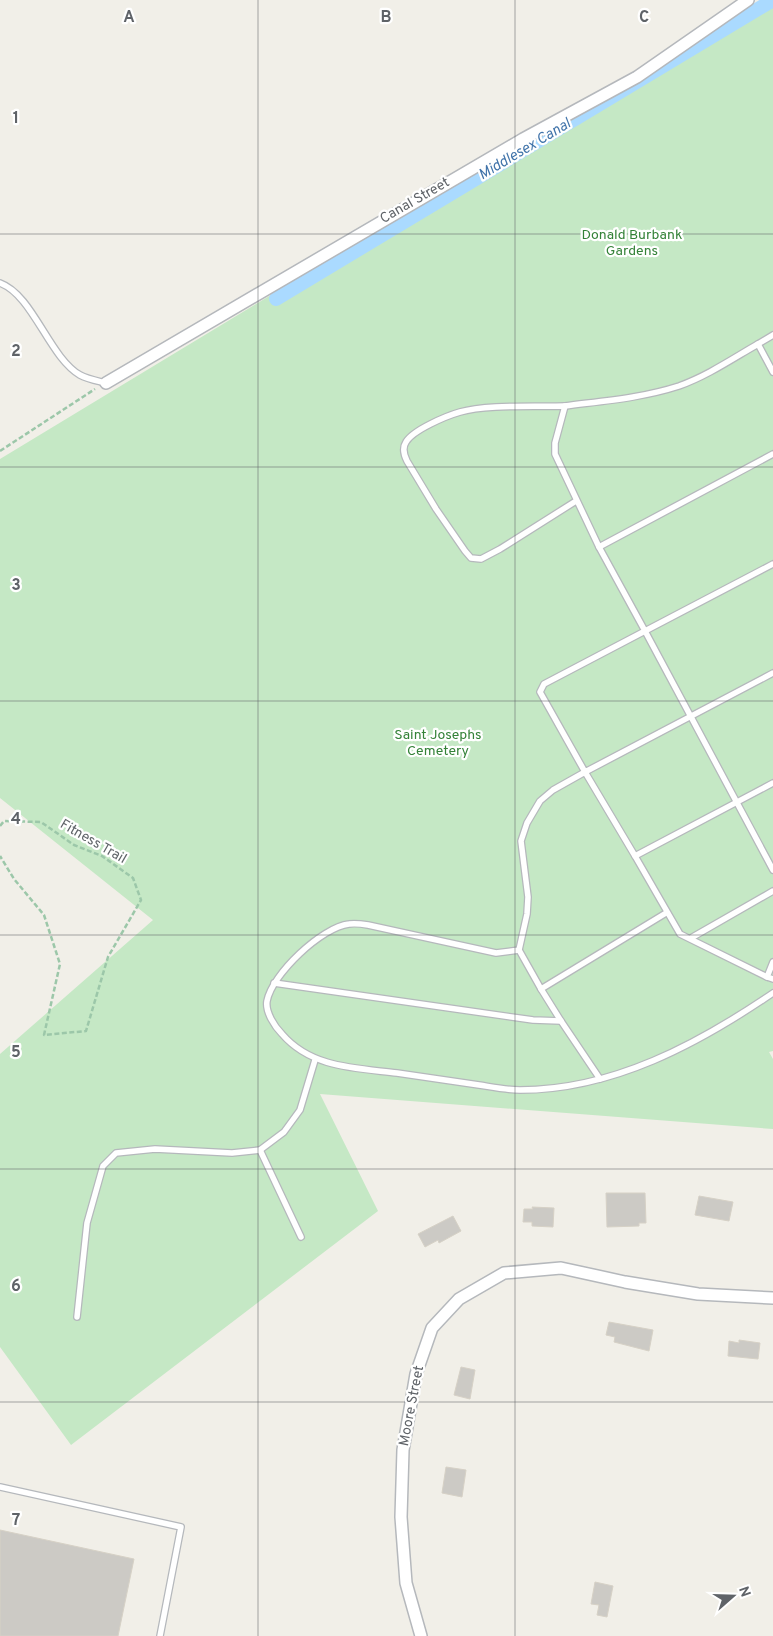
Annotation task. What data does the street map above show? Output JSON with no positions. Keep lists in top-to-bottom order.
{
  "streets": {
    "street": ["Canal Street", "Moore Street"],
    "path": ["Fitness Trail"]
  },
  "water": ["Middlesex Canal"],
  "parks": ["Donald Burbank Gardens", "Saint Josephs Cemetery"],
  "north": "right",
  "grid": {
    "columns": ["A", "B", "C"],
    "rows": [
      "1",
      "2",
      "3",
      "4",
      "5",
      "6",
      "7"
    ]
  }
}
